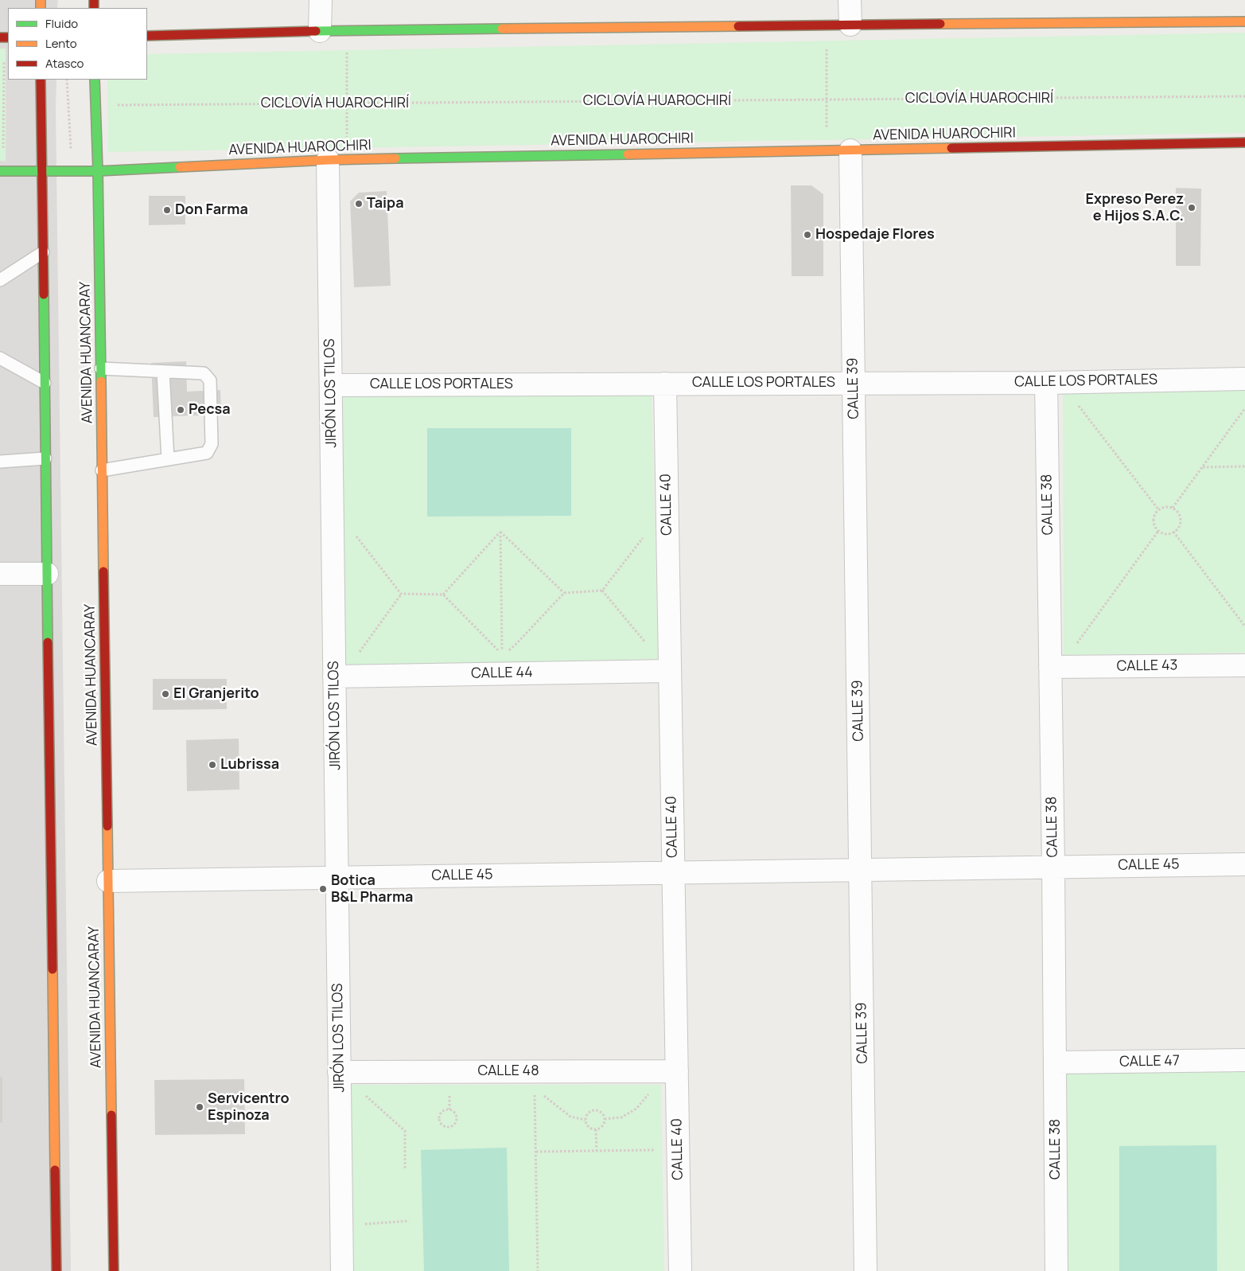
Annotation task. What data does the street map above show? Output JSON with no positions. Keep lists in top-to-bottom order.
{
  "streets": {
    "main road": ["AVENIDA HUAROCHIRI", "AVENIDA HUANCARAY"],
    "street": [
      "CALLE LOS PORTALES",
      "CALLE 39",
      "JIRÓN LOS TILOS",
      "CALLE 40",
      "CALLE 38",
      "CALLE 43",
      "CALLE 44",
      "CALLE 45",
      "CALLE 47",
      "CALLE 48"
    ],
    "path": ["CICLOVÍA HUAROCHIRÍ"]
  },
  "crossings": [
    ["CICLOVÍA HUAROCHIRÍ", "AVENIDA HUANCARAY"],
    ["AVENIDA HUAROCHIRI", "AVENIDA HUANCARAY"],
    ["AVENIDA HUAROCHIRI", "CALLE 39"],
    ["AVENIDA HUAROCHIRI", "JIRÓN LOS TILOS"],
    ["AVENIDA HUANCARAY", "CALLE 45"],
    ["CALLE LOS PORTALES", "CALLE 39"],
    ["CALLE LOS PORTALES", "JIRÓN LOS TILOS"],
    ["CALLE LOS PORTALES", "CALLE 40"],
    ["CALLE LOS PORTALES", "CALLE 38"],
    ["CALLE 39", "CALLE 45"],
    ["JIRÓN LOS TILOS", "CALLE 44"],
    ["JIRÓN LOS TILOS", "CALLE 45"],
    ["JIRÓN LOS TILOS", "CALLE 48"],
    ["CALLE 40", "CALLE 44"],
    ["CALLE 40", "CALLE 45"],
    ["CALLE 40", "CALLE 48"],
    ["CALLE 38", "CALLE 43"],
    ["CALLE 38", "CALLE 45"],
    ["CALLE 38", "CALLE 47"]
  ],
  "places": [
    "Taipa",
    "Expreso Perez e Hijos S.A.C.",
    "Don Farma",
    "Hospedaje Flores",
    "Pecsa",
    "El Granjerito",
    "Lubrissa",
    "Botica B&L Pharma",
    "Servicentro Espinoza"
  ],
  "legend": ["Fluido", "Lento", "Atasco"]
}
